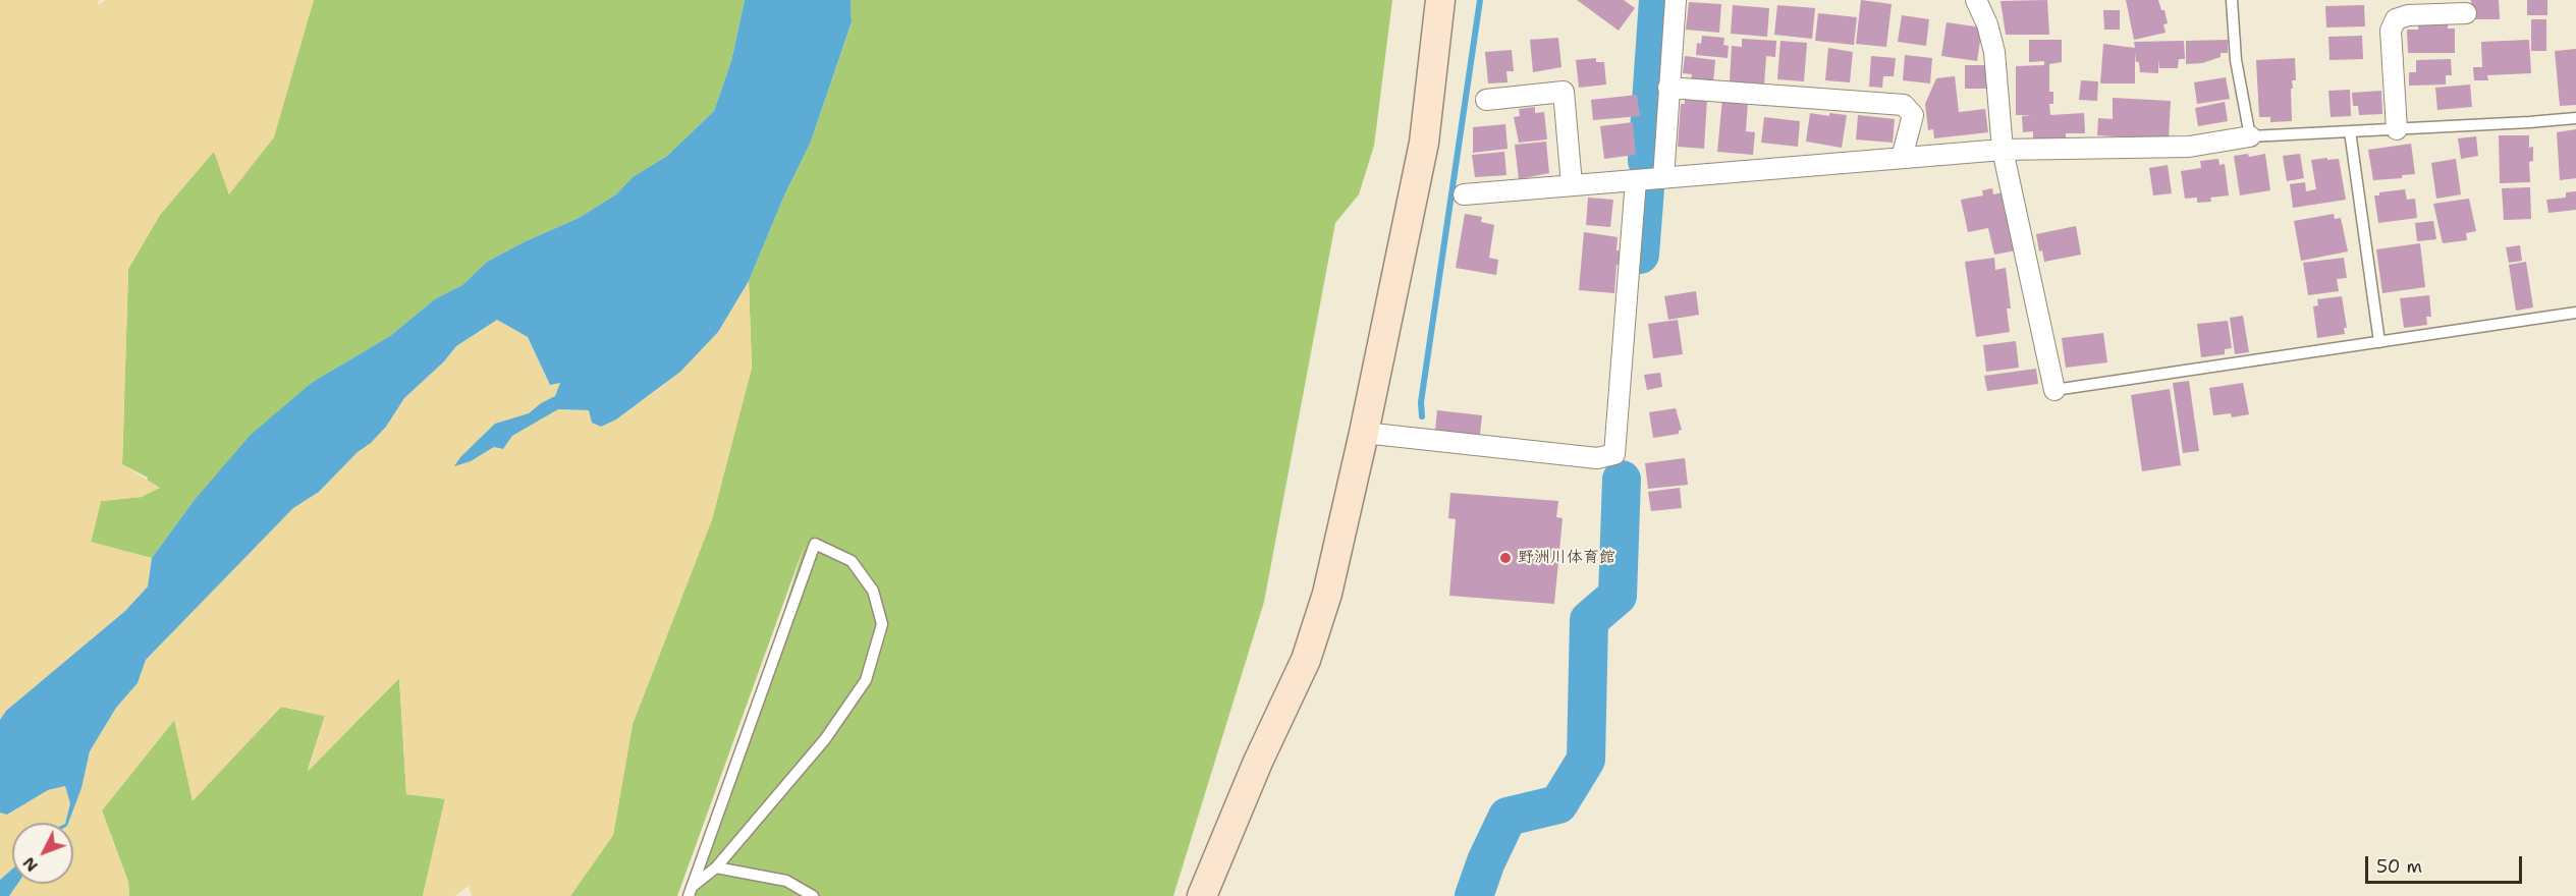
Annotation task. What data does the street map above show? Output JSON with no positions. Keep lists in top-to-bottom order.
{
  "places": ["野洲川体育館"],
  "scale_bar": "50 m",
  "north": "bottom left"
}
